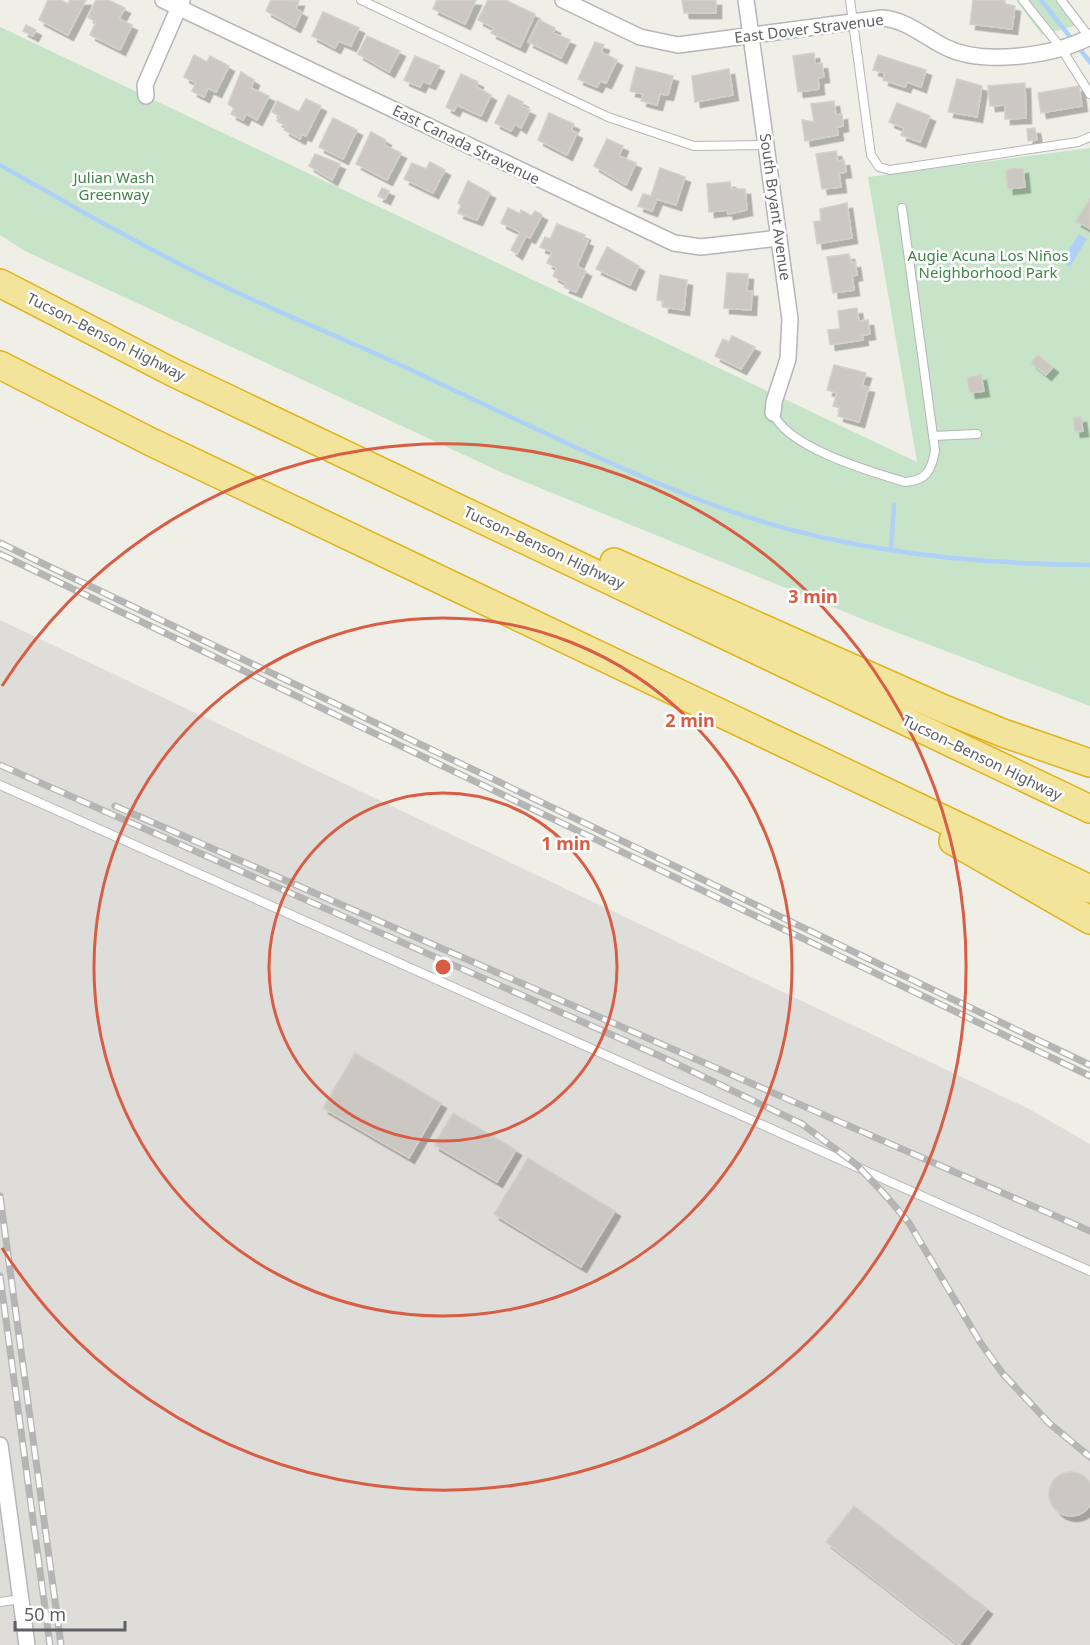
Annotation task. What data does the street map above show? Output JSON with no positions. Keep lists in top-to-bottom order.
{
  "streets": {
    "highway": ["Tucson–Benson Highway"],
    "street": ["East Dover Stravenue", "East Canada Stravenue", "South Bryant Avenue"]
  },
  "crossings": [
    ["East Dover Stravenue", "South Bryant Avenue"],
    ["East Canada Stravenue", "South Bryant Avenue"]
  ],
  "parks": ["Julian Wash Greenway", "Augie Acuna Los Niños Neighborhood Park"],
  "scale_bar": "50 m",
  "rings": ["3 min", "2 min", "1 min"]
}
